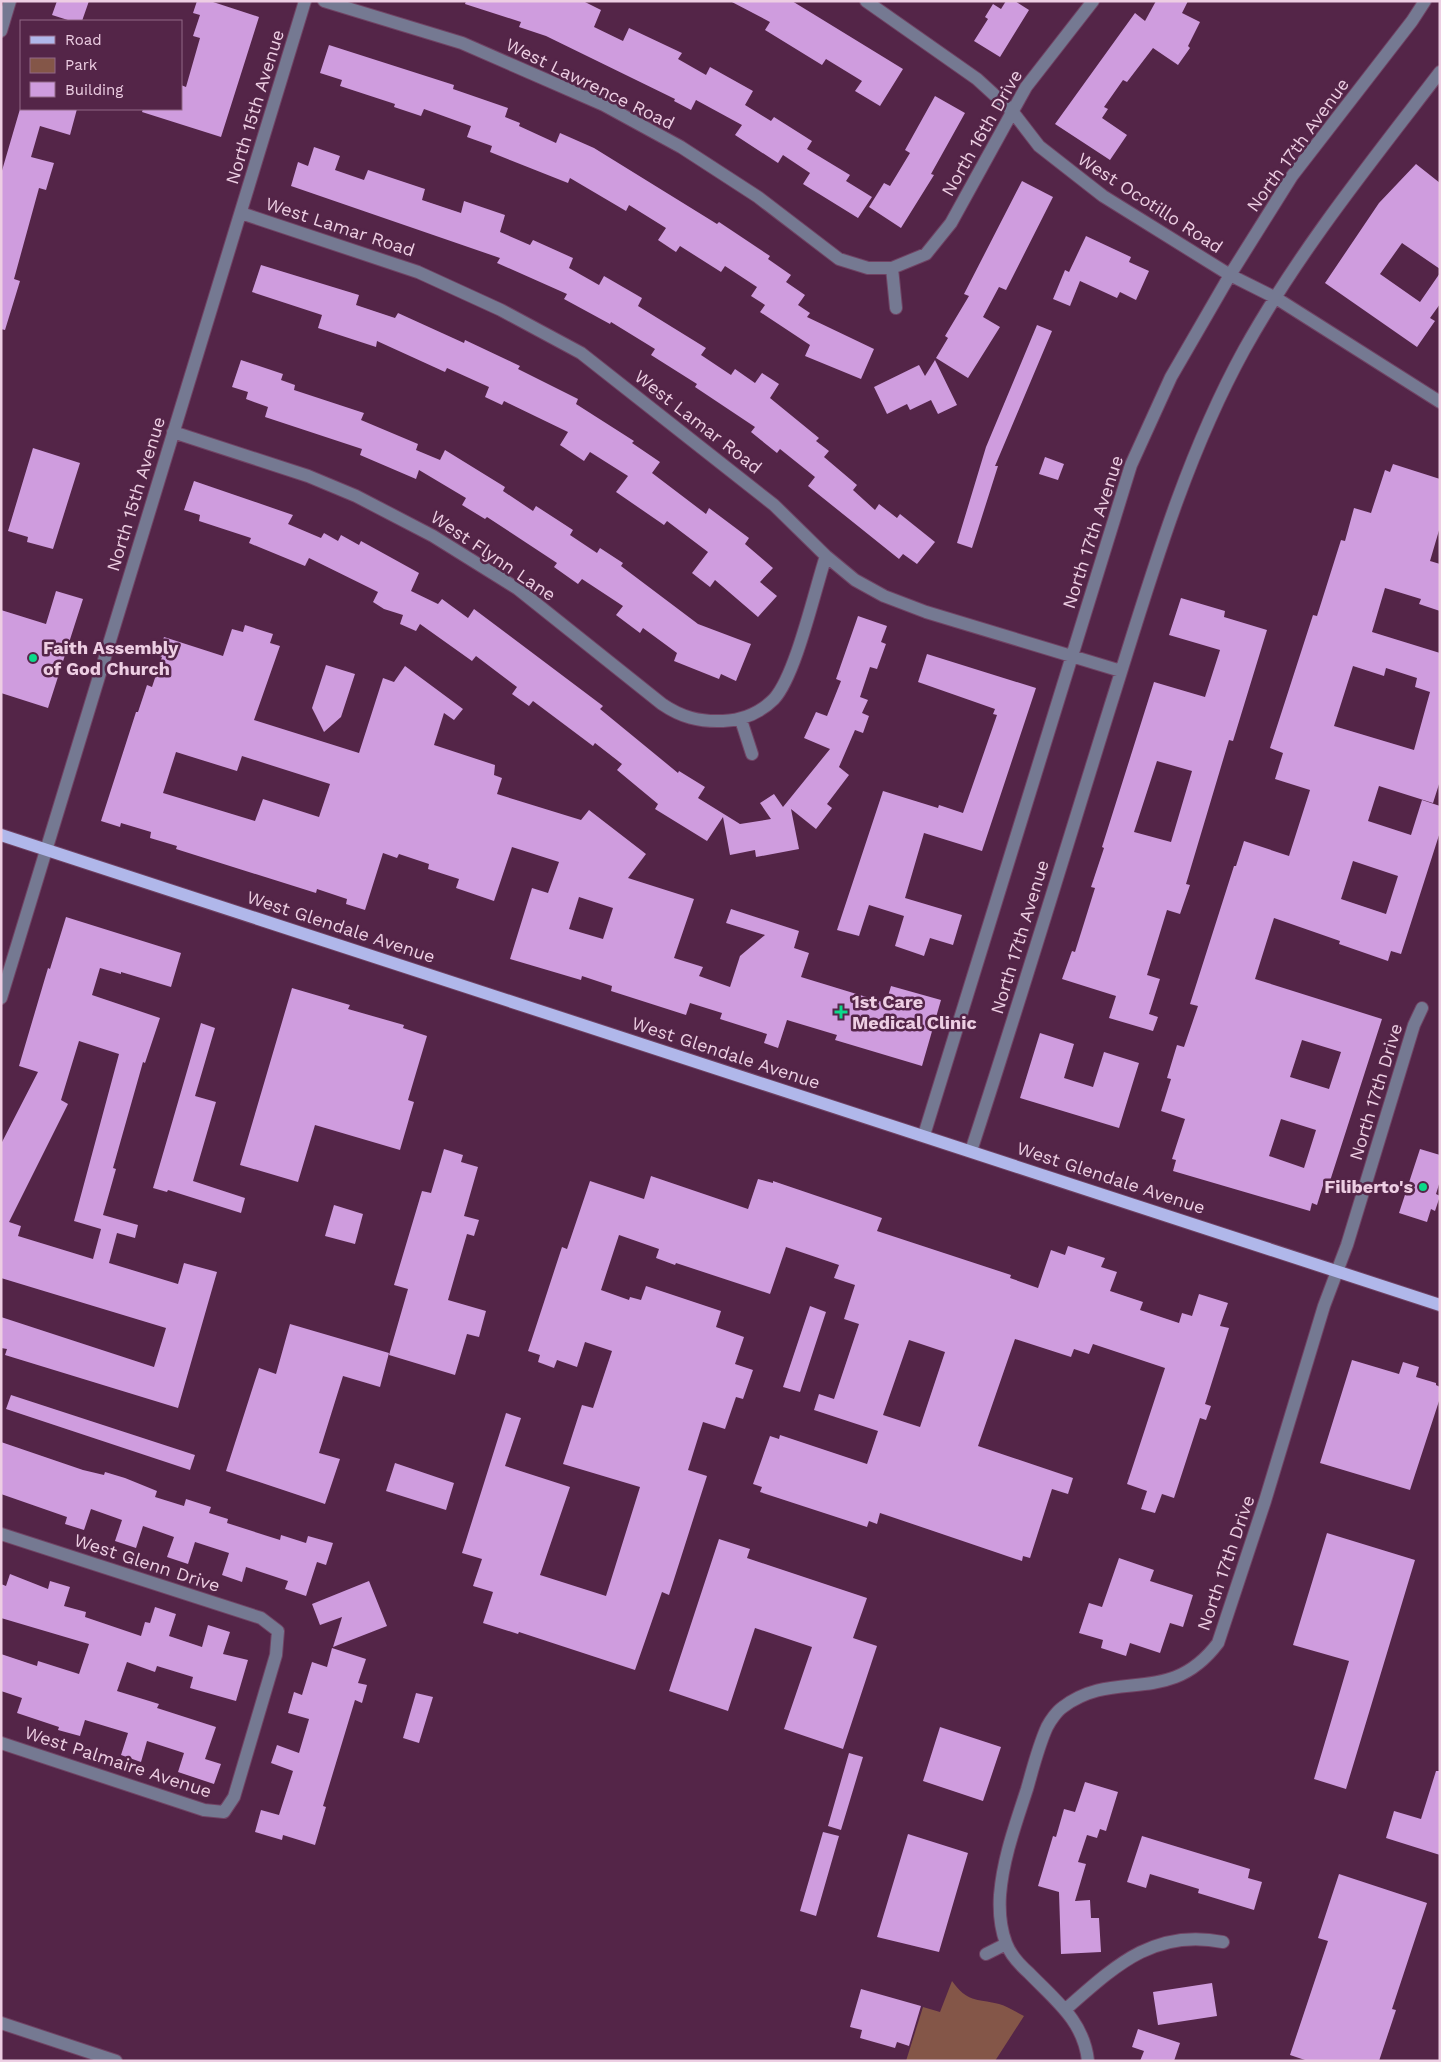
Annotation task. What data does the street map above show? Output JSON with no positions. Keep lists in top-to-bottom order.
{
  "streets": {
    "main road": ["West Glendale Avenue"],
    "street": [
      "West Lawrence Road",
      "North 15th Avenue",
      "North 16th Drive",
      "North 17th Avenue",
      "West Ocotillo Road",
      "West Lamar Road",
      "West Flynn Lane",
      "North 17th Drive",
      "West Glenn Drive",
      "West Palmaire Avenue"
    ]
  },
  "crossings": [
    ["West Lawrence Road", "North 16th Drive"],
    ["North 15th Avenue", "West Lamar Road"],
    ["North 15th Avenue", "West Flynn Lane"],
    ["North 15th Avenue", "West Glendale Avenue"],
    ["North 16th Drive", "West Ocotillo Road"],
    ["North 17th Avenue", "West Ocotillo Road"],
    ["North 17th Avenue", "West Lamar Road"],
    ["North 17th Avenue", "West Glendale Avenue"],
    ["West Glendale Avenue", "North 17th Drive"],
    ["West Glenn Drive", "West Palmaire Avenue"]
  ],
  "places": {
    "other": ["Faith Assembly of God Church", "Filiberto's"],
    "health": ["1st Care Medical Clinic"]
  },
  "legend": ["Road", "Park", "Building"]
}
